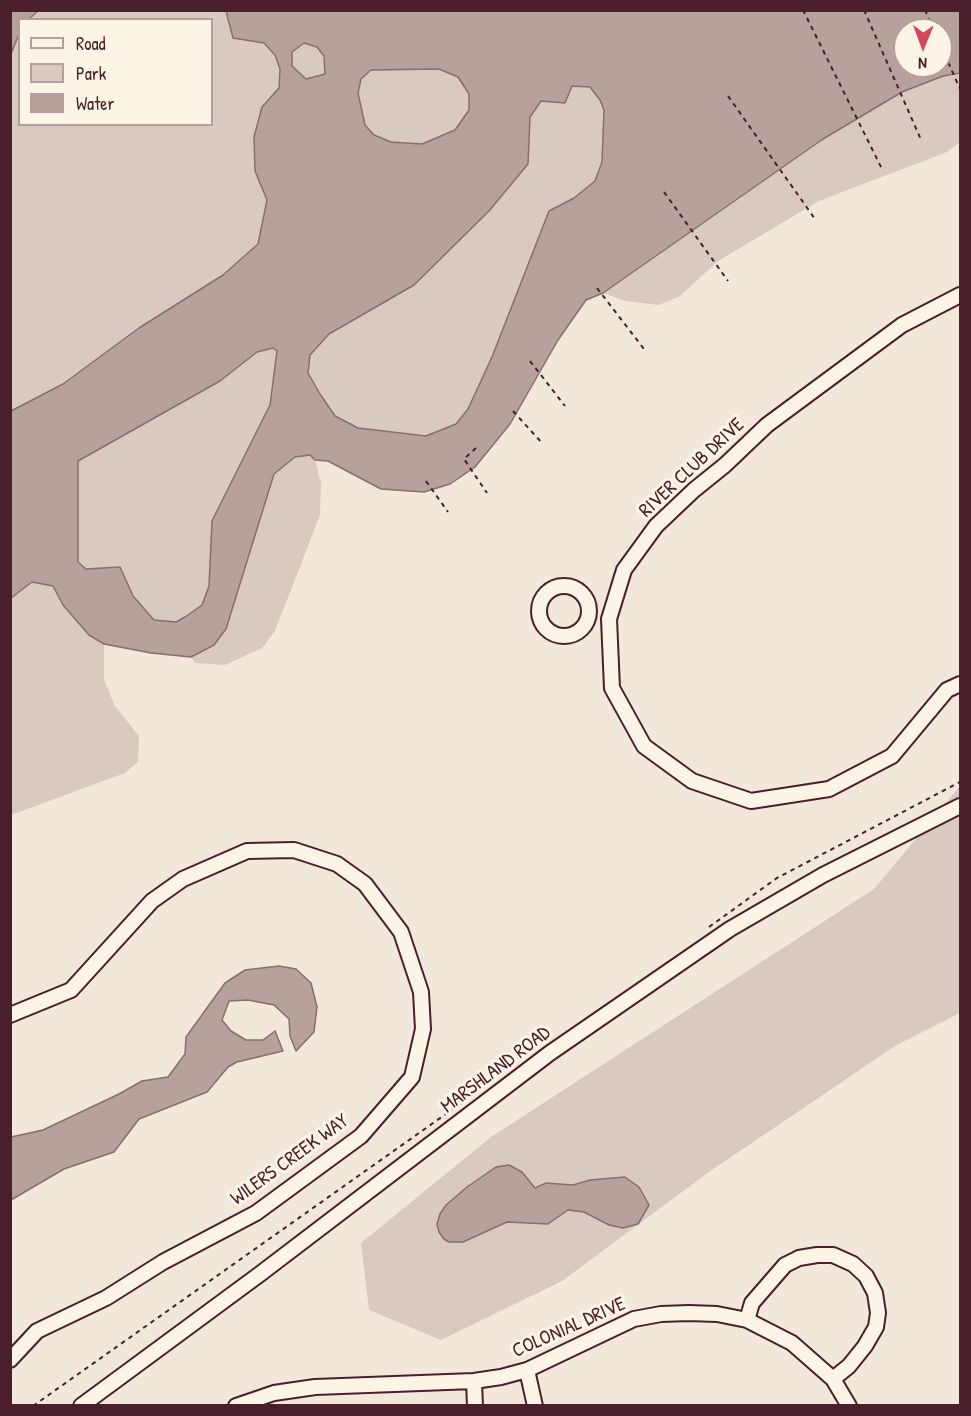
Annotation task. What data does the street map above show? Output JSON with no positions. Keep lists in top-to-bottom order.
{
  "streets": {
    "street": [
      "RIVER CLUB DRIVE",
      "MARSHLAND ROAD",
      "WILERS CREEK WAY",
      "COLONIAL DRIVE"
    ]
  },
  "legend": ["Road", "Park", "Water"],
  "north": "bottom"
}
